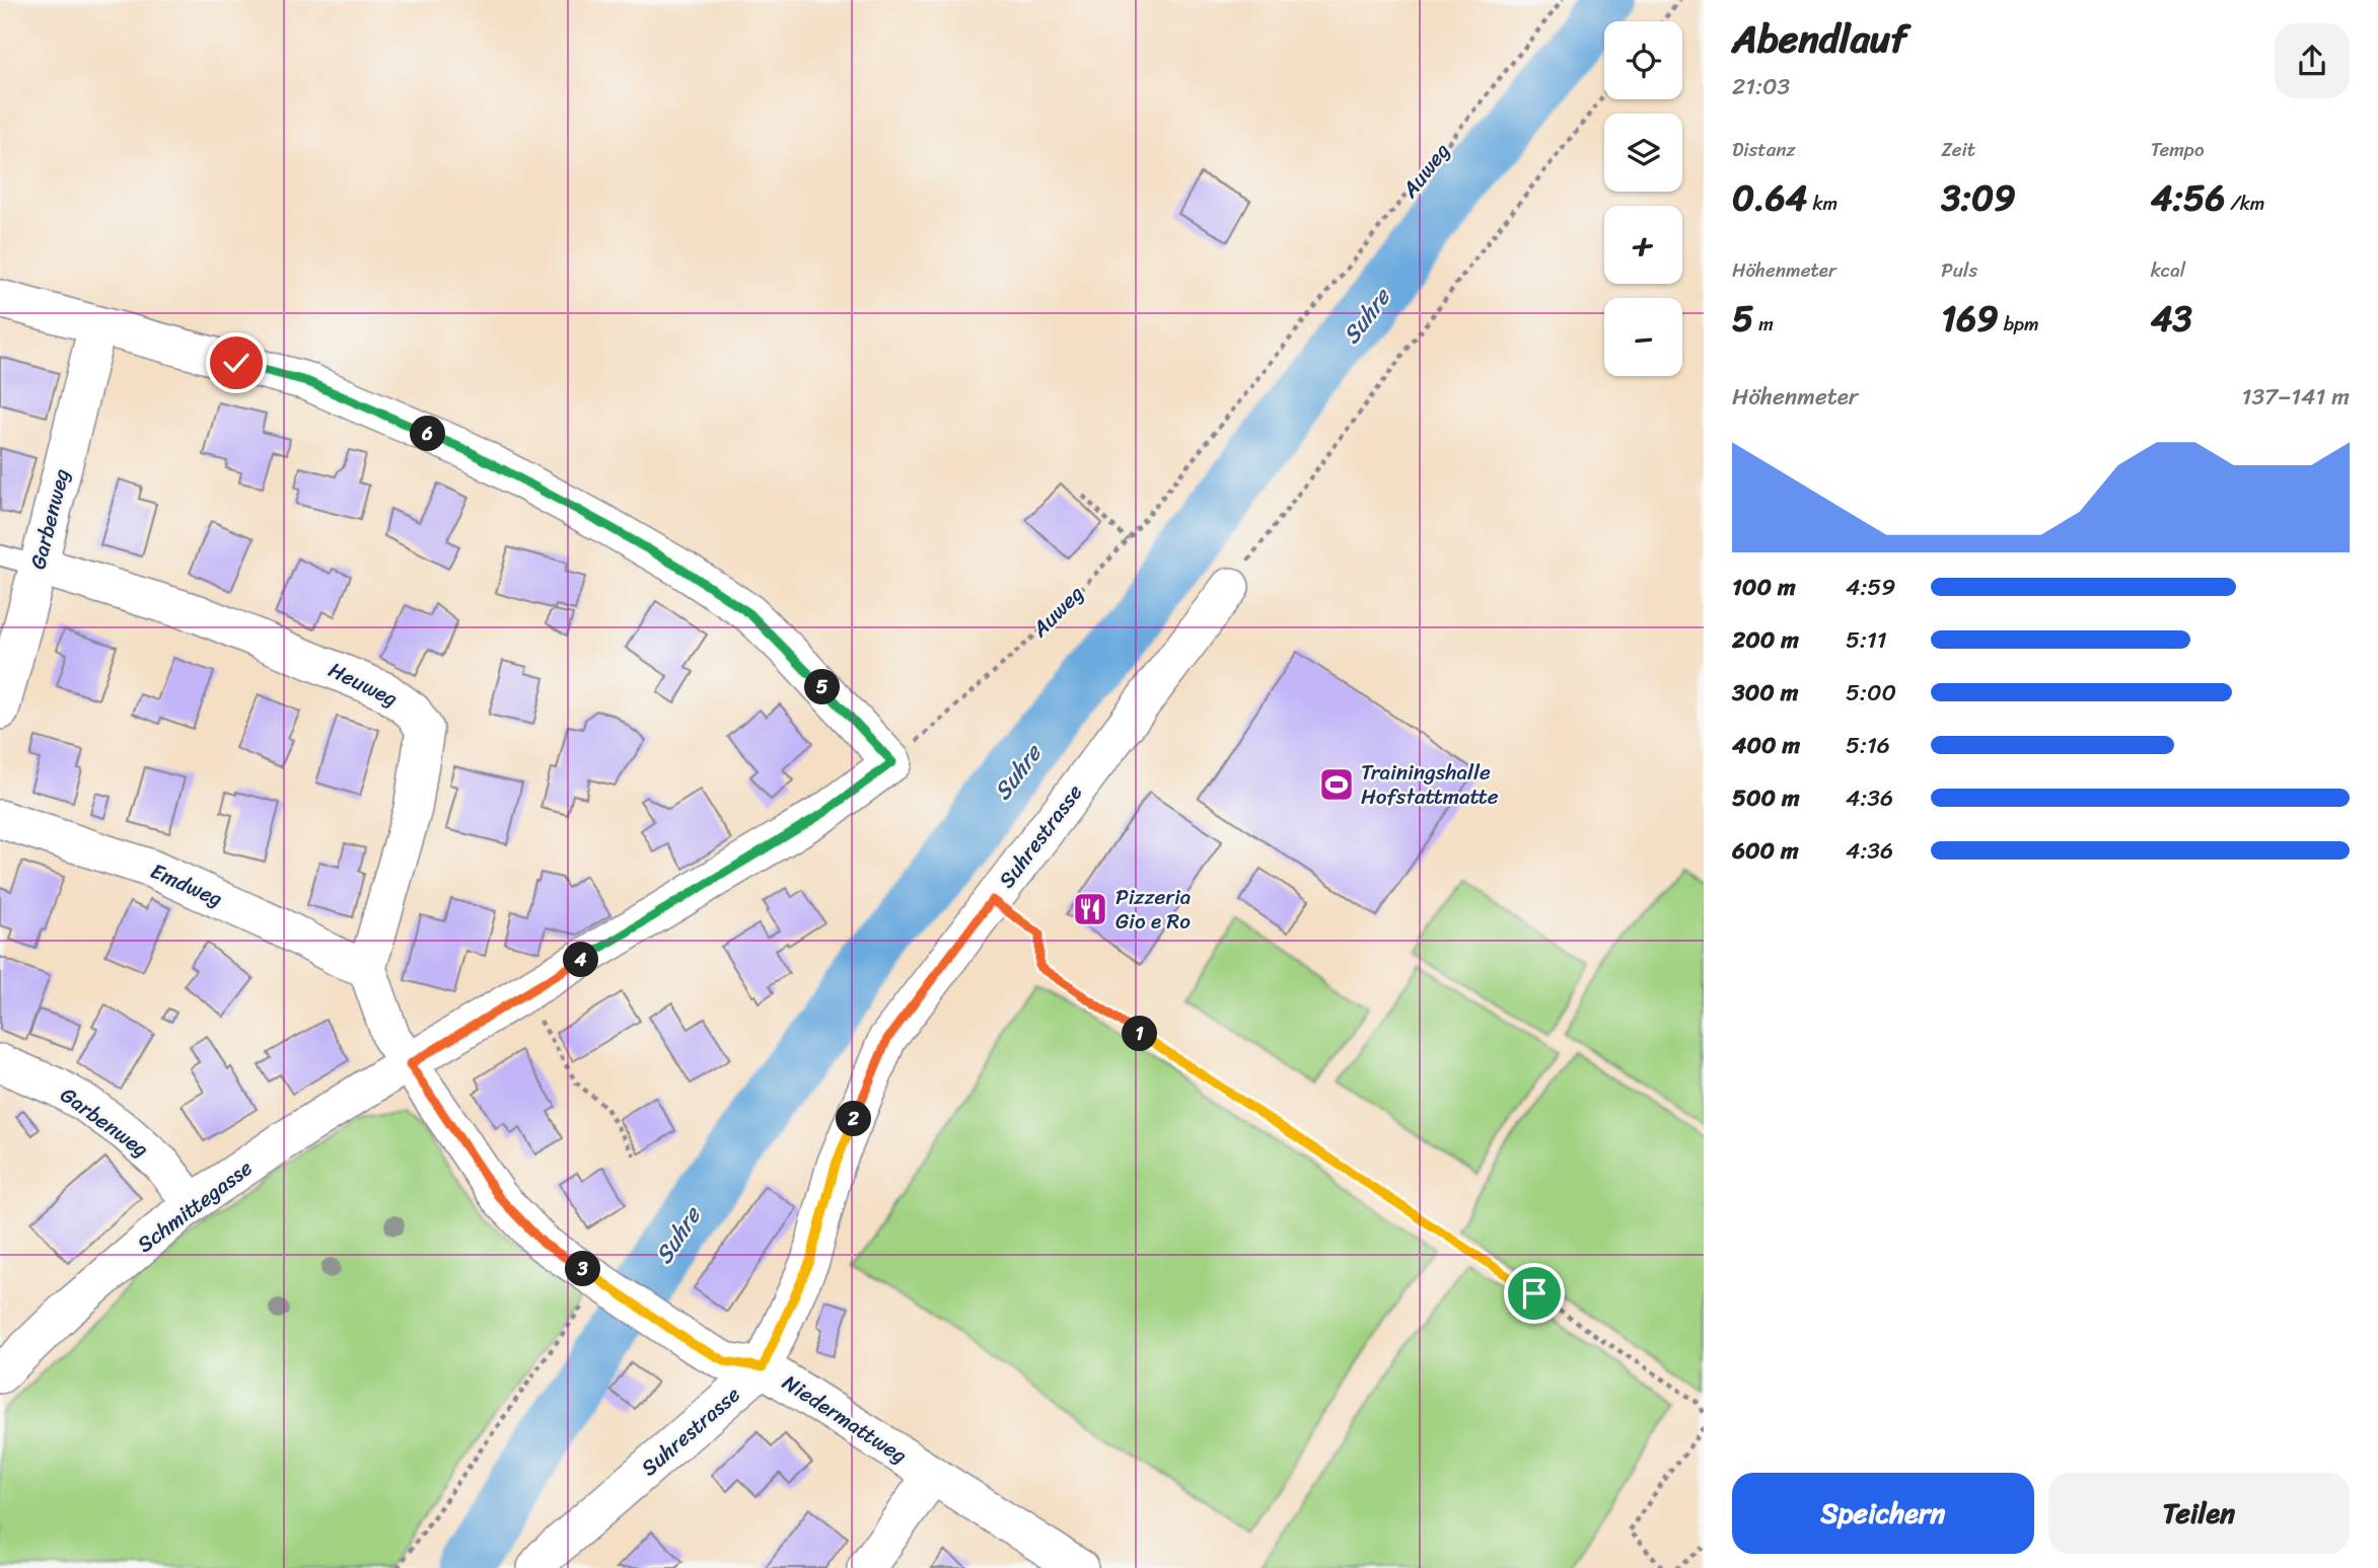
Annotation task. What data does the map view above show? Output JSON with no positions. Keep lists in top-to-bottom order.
{
  "streets": {
    "street": [
      "Garbenweg",
      "Heuweg",
      "Suhrestrasse",
      "Emdweg",
      "Schmittegasse",
      "Niedermattweg"
    ],
    "path": ["Auweg"]
  },
  "crossings": [
    ["Garbenweg", "Heuweg"],
    ["Garbenweg", "Schmittegasse"],
    ["Heuweg", "Emdweg"],
    ["Suhrestrasse", "Niedermattweg"],
    ["Schmittegasse", "Niedermattweg"]
  ],
  "water": ["Suhre"],
  "places": {
    "sports": ["Trainingshalle Hofstattmatte"],
    "restaurant": ["Pizzeria Gio e Ro"]
  },
  "page": {
    "heading": ["Abendlauf", "21:03"],
    "map_buttons": ["+", "−"],
    "stats": [
      ["Distanz", "0.64 km"],
      ["Zeit", "3:09"],
      ["Tempo", "4:56 /km"],
      ["Höhenmeter", "5 m"],
      ["Puls", "169 bpm"],
      ["kcal", "43"]
    ],
    "chart": ["Höhenmeter", "137–141 m"],
    "pins": [
      "6",
      "5",
      "4",
      "1",
      "2",
      "3"
    ],
    "list": [
      {
        "name": "100 m",
        "note": "4:59"
      },
      {
        "name": "200 m",
        "note": "5:11"
      },
      {
        "name": "300 m",
        "note": "5:00"
      },
      {
        "name": "400 m",
        "note": "5:16"
      },
      {
        "name": "500 m",
        "note": "4:36"
      },
      {
        "name": "600 m",
        "note": "4:36"
      }
    ],
    "buttons": ["Speichern", "Teilen"]
  }
}
